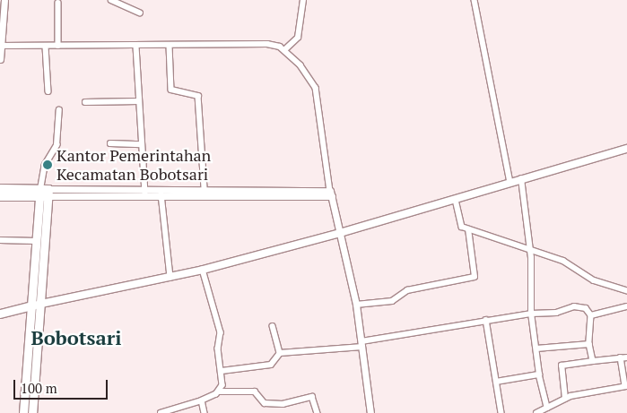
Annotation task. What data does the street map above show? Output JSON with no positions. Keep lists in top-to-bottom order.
{
  "districts": ["Bobotsari"],
  "places": ["Kantor Pemerintahan Kecamatan Bobotsari"],
  "scale_bar": "100 m"
}
